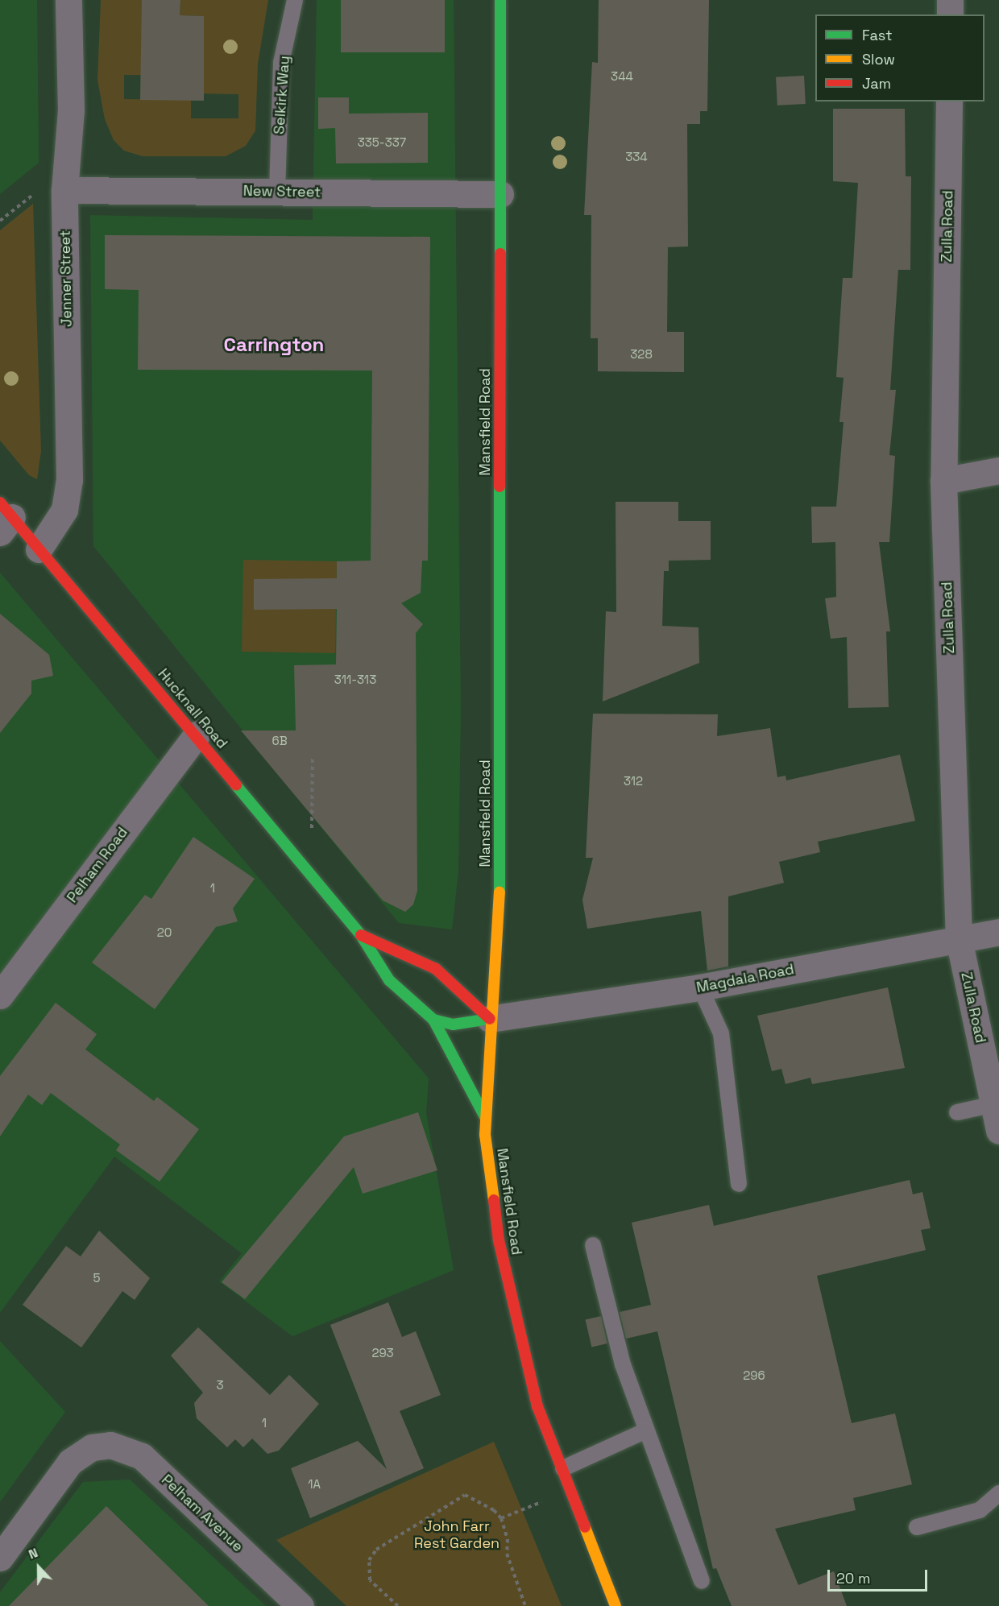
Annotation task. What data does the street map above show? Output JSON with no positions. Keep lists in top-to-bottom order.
{
  "streets": {
    "main road": ["Mansfield Road", "Hucknall Road"],
    "street": [
      "New Street",
      "Zulla Road",
      "Jenner Street",
      "Pelham Road",
      "Magdala Road",
      "Pelham Avenue"
    ],
    "lane": ["Selkirk Way"]
  },
  "crossings": [
    ["Selkirk Way", "New Street"],
    ["New Street", "Jenner Street"],
    ["New Street", "Mansfield Road"],
    ["Zulla Road", "Magdala Road"],
    ["Jenner Street", "Hucknall Road"],
    ["Mansfield Road", "Hucknall Road"],
    ["Mansfield Road", "Magdala Road"],
    ["Hucknall Road", "Pelham Road"],
    ["Hucknall Road", "Magdala Road"]
  ],
  "districts": ["Carrington"],
  "parks": ["John Farr Rest Garden"],
  "house_numbers": [
    "344",
    "335-337",
    "334",
    "328",
    "311-313",
    "6B",
    "312",
    "1",
    "20",
    "5",
    "293",
    "296",
    "3",
    "1",
    "1A"
  ],
  "legend": ["Fast", "Slow", "Jam"],
  "scale_bar": "20 m",
  "north": "top"
}
